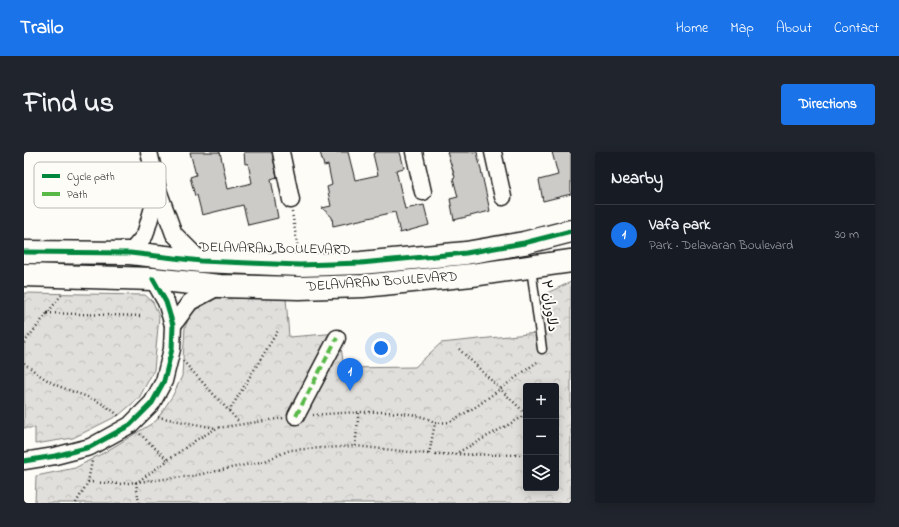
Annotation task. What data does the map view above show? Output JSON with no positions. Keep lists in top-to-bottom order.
{
  "streets": {
    "street": ["DELAVARAN BOULEVARD"],
    "lane": ["دلاوران ۲"]
  },
  "crossings": [
    ["DELAVARAN BOULEVARD", "دلاوران ۲"]
  ],
  "legend": ["Cycle path", "Path"],
  "page": {
    "header": "Trailo",
    "nav": [
      "Home",
      "Map",
      "About",
      "Contact"
    ],
    "title": "Find us",
    "buttons": "Directions",
    "heading": "Nearby",
    "list": [
      {
        "mark": "1",
        "name": "Vafa park",
        "note": "Park · Delavaran Boulevard",
        "value": "30 m"
      }
    ],
    "pins": "1",
    "map_buttons": ["+", "−"]
  }
}
